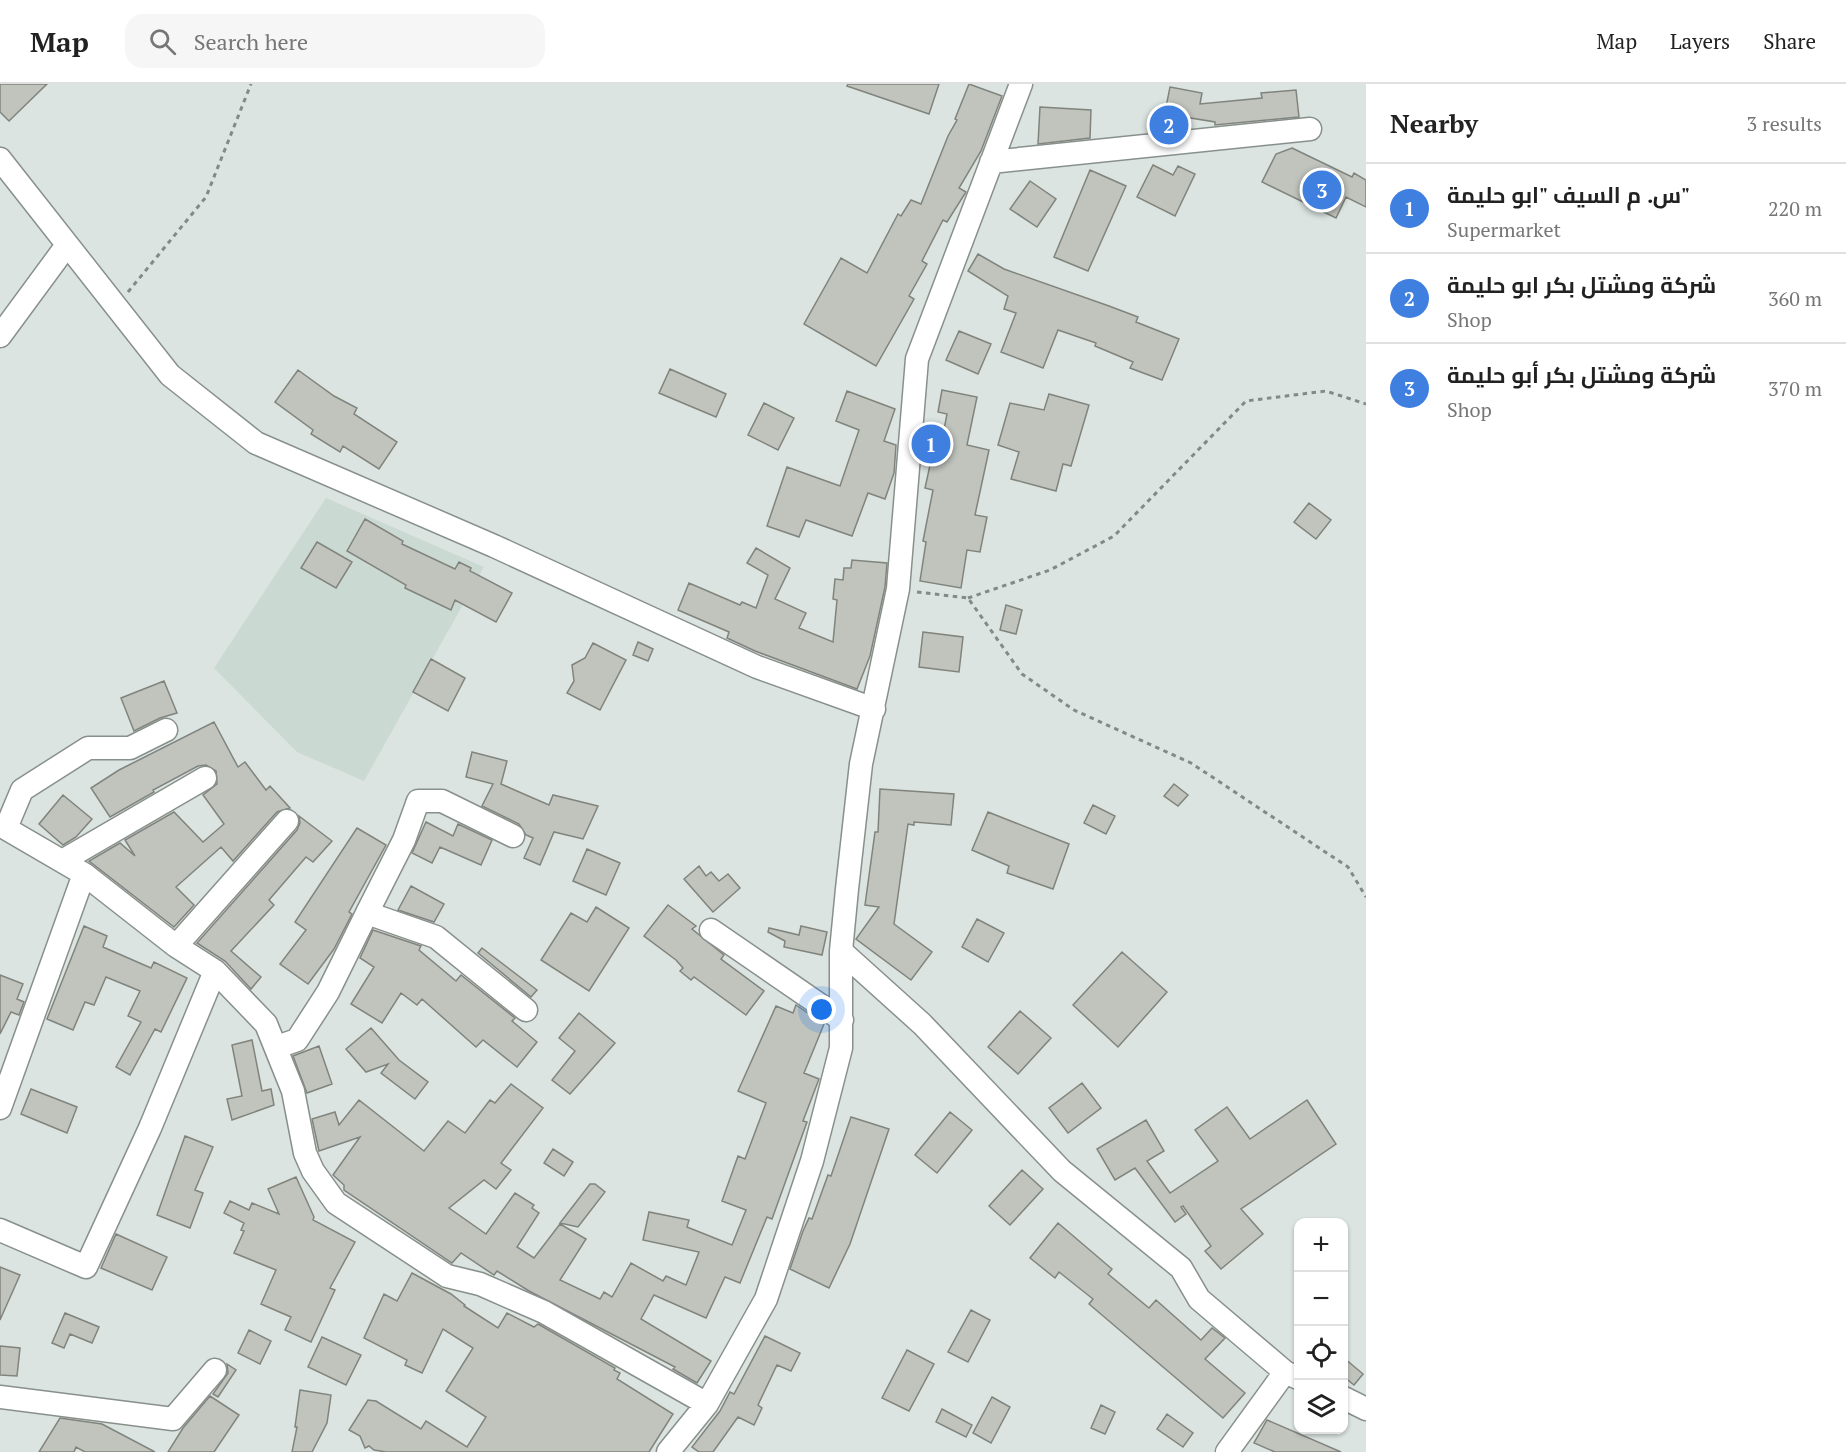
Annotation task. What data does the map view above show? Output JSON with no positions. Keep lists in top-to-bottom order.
{
  "page": {
    "header": "Map",
    "search": "Search here",
    "nav": ["Map", "Layers", "Share"],
    "heading": ["Nearby", "3 results"],
    "pins": ["2", "3", "1"],
    "list": [
      {
        "mark": "1",
        "name": "س. م السيف \"ابو حليمة\"",
        "note": "Supermarket",
        "value": "220 m"
      },
      {
        "mark": "2",
        "name": "شركة ومشتل بكر ابو حليمة",
        "note": "Shop",
        "value": "360 m"
      },
      {
        "mark": "3",
        "name": "شركة ومشتل بكر أبو حليمة",
        "note": "Shop",
        "value": "370 m"
      }
    ],
    "map_buttons": ["+", "−"]
  }
}
